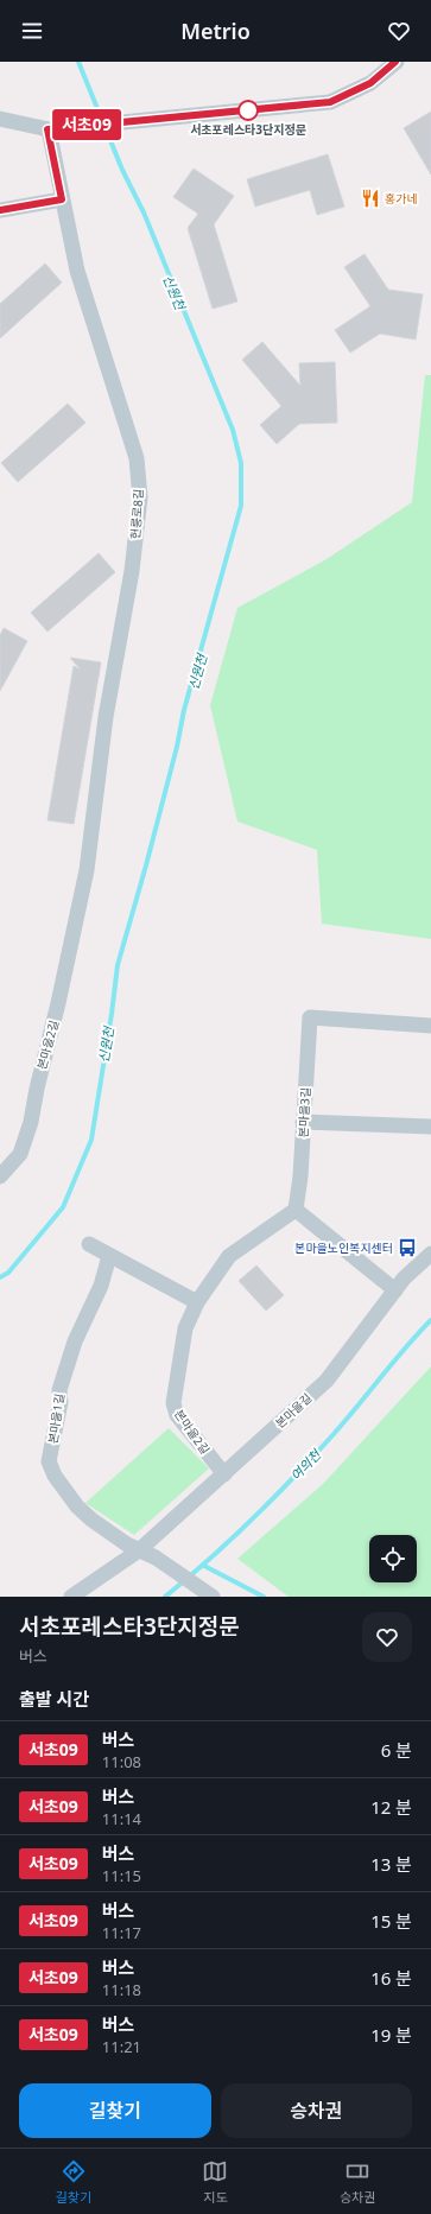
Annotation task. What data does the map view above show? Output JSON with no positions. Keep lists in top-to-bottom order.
{
  "streets": {
    "street": [
      "헌릉로8길",
      "본마을2길",
      "본마을3길",
      "본마을길",
      "본마을1길"
    ]
  },
  "crossings": [
    ["헌릉로8길", "본마을2길"],
    ["본마을2길", "본마을3길"],
    ["본마을2길", "본마을길"],
    ["본마을길", "본마을1길"]
  ],
  "water": ["신원천", "여의천"],
  "places": {
    "other": ["서초포레스타3단지정문"],
    "restaurant": ["홍가네"],
    "bus stop": ["본마을노인복지센터"]
  },
  "lines": ["bus line 서초09"],
  "page": {
    "header": "Metrio",
    "on_map": "서초09",
    "heading": [
      ["서초포레스타3단지정문", "버스"],
      "출발 시간"
    ],
    "list": [
      {
        "mark": "서초09",
        "name": "버스",
        "note": "11:08",
        "value": "6 분"
      },
      {
        "mark": "서초09",
        "name": "버스",
        "note": "11:14",
        "value": "12 분"
      },
      {
        "mark": "서초09",
        "name": "버스",
        "note": "11:15",
        "value": "13 분"
      },
      {
        "mark": "서초09",
        "name": "버스",
        "note": "11:17",
        "value": "15 분"
      },
      {
        "mark": "서초09",
        "name": "버스",
        "note": "11:18",
        "value": "16 분"
      },
      {
        "mark": "서초09",
        "name": "버스",
        "note": "11:21",
        "value": "19 분"
      }
    ],
    "buttons": ["길찾기", "승차권"],
    "tabs": ["길찾기", "지도", "승차권"]
  }
}
